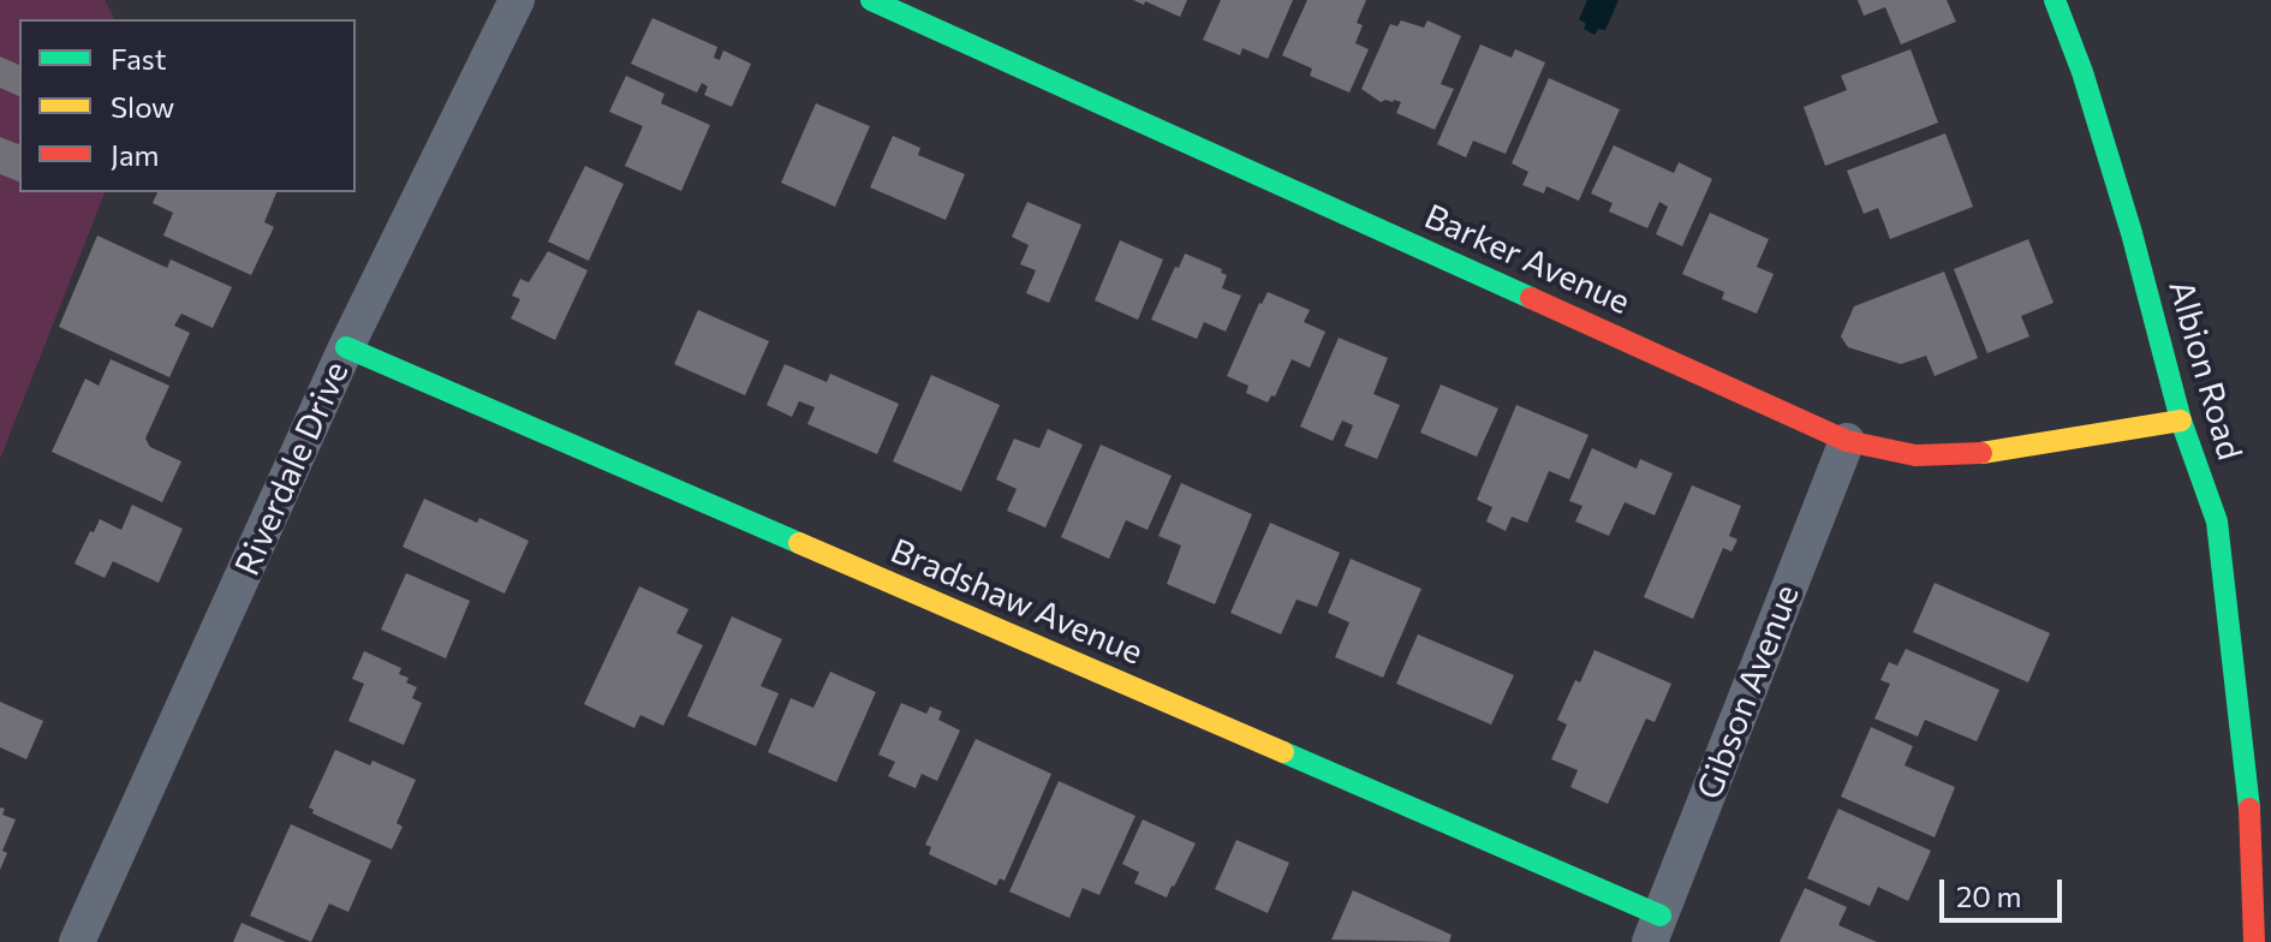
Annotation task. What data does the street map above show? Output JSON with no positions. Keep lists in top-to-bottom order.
{
  "streets": {
    "street": [
      "Barker Avenue",
      "Albion Road",
      "Riverdale Drive",
      "Bradshaw Avenue",
      "Gibson Avenue"
    ]
  },
  "crossings": [
    ["Barker Avenue", "Albion Road"],
    ["Barker Avenue", "Gibson Avenue"],
    ["Riverdale Drive", "Bradshaw Avenue"],
    ["Bradshaw Avenue", "Gibson Avenue"]
  ],
  "legend": ["Fast", "Slow", "Jam"],
  "scale_bar": "20 m"
}
